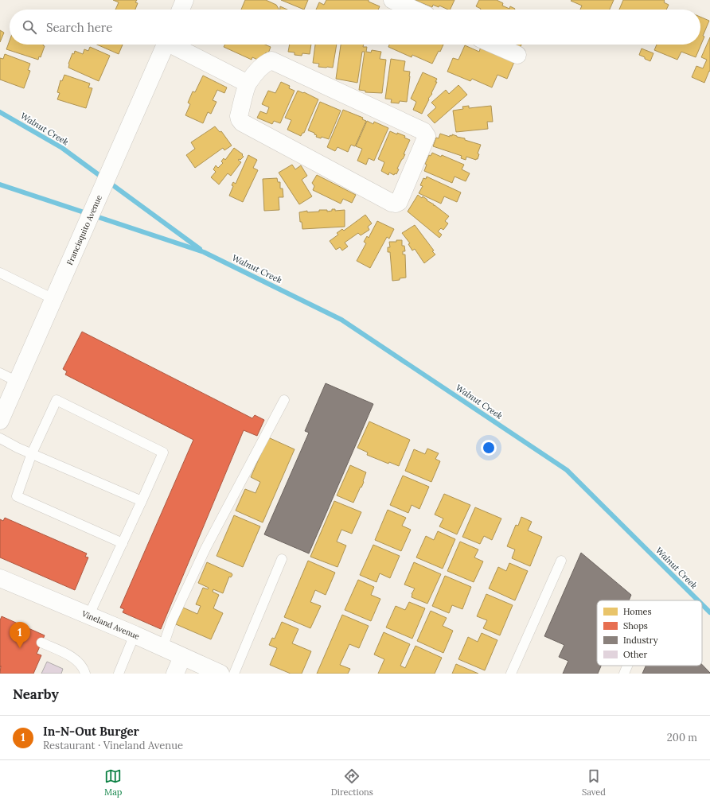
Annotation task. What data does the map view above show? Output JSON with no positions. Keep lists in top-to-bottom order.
{
  "streets": {
    "street": ["Francisquito Avenue", "Vineland Avenue"]
  },
  "water": ["Walnut Creek"],
  "legend": [
    "Homes",
    "Shops",
    "Industry",
    "Other"
  ],
  "page": {
    "search": "Search here",
    "pins": "1",
    "heading": "Nearby",
    "list": [
      {
        "mark": "1",
        "name": "In-N-Out Burger",
        "note": "Restaurant · Vineland Avenue",
        "value": "200 m"
      }
    ],
    "nav": ["Map", "Directions", "Saved"]
  }
}
